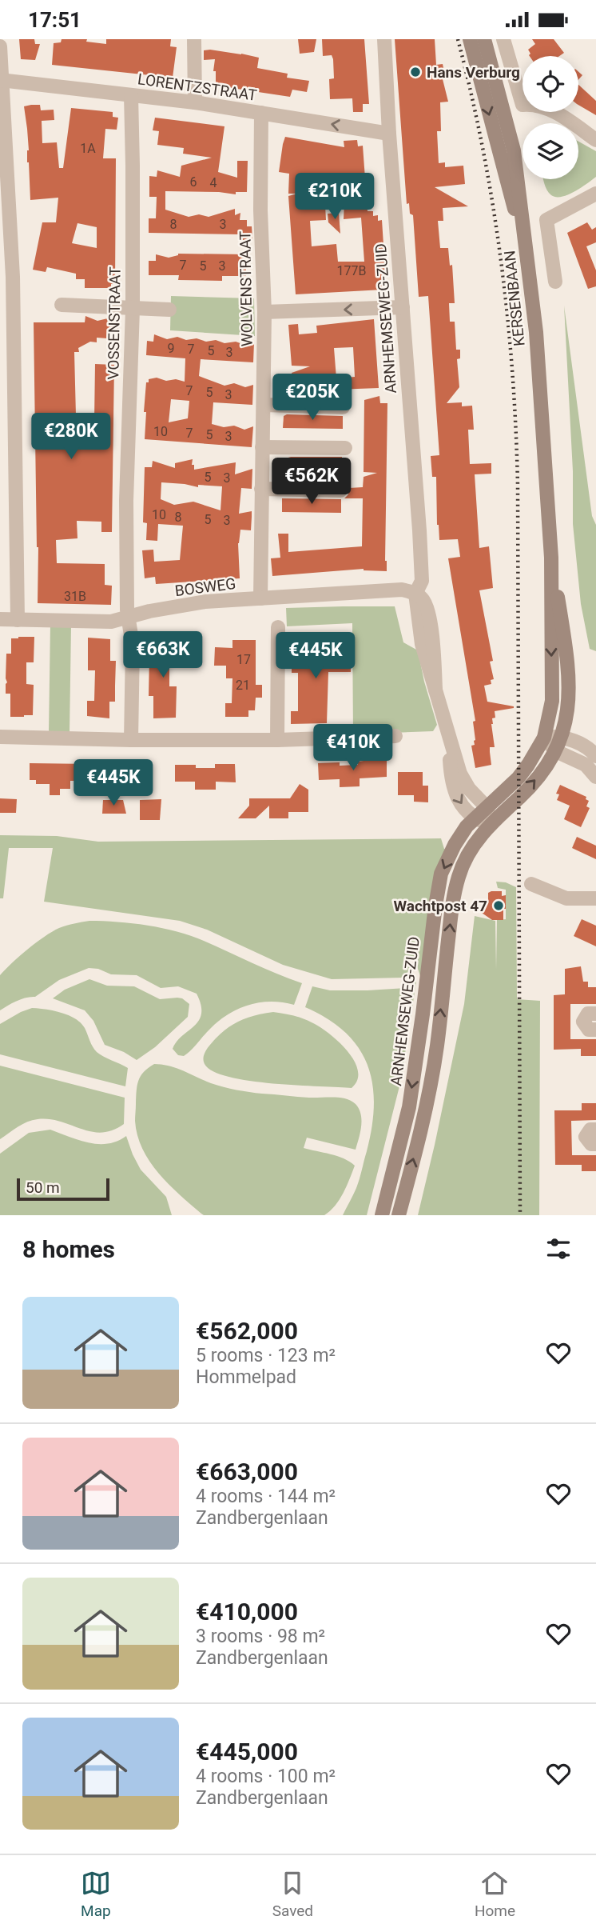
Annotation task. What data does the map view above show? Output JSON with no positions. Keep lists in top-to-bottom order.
{
  "streets": {
    "main road": ["KERSENBAAN", "ARNHEMSEWEG-ZUID"],
    "street": [
      "LORENTZSTRAAT",
      "WOLVENSTRAAT",
      "VOSSENSTRAAT",
      "BOSWEG"
    ]
  },
  "crossings": [
    ["LORENTZSTRAAT", "WOLVENSTRAAT"],
    ["LORENTZSTRAAT", "ARNHEMSEWEG-ZUID"],
    ["LORENTZSTRAAT", "VOSSENSTRAAT"],
    ["WOLVENSTRAAT", "BOSWEG"],
    ["KERSENBAAN", "ARNHEMSEWEG-ZUID"],
    ["ARNHEMSEWEG-ZUID", "BOSWEG"],
    ["VOSSENSTRAAT", "BOSWEG"]
  ],
  "one_way": ["ARNHEMSEWEG-ZUID"],
  "places": ["Hans Verburg", "Wachtpost 47"],
  "house_numbers": [
    "1A",
    "6",
    "4",
    "8",
    "3",
    "7",
    "5",
    "3",
    "177B",
    "9",
    "7",
    "5",
    "3",
    "7",
    "5",
    "3",
    "10",
    "7",
    "5",
    "3",
    "5",
    "3",
    "10",
    "8",
    "5",
    "3",
    "31B",
    "17",
    "21"
  ],
  "scale_bar": "50 m",
  "page": {
    "status": "17:51",
    "price": [
      "€210K",
      "€205K",
      "€280K",
      "€562K",
      "€663K",
      "€445K",
      "€410K",
      "€445K"
    ],
    "scale": "50 m",
    "heading": "8 homes",
    "list": [
      {
        "name": "€562,000",
        "note": "5 rooms · 123 m² · Hommelpad"
      },
      {
        "name": "€663,000",
        "note": "4 rooms · 144 m² · Zandbergenlaan"
      },
      {
        "name": "€410,000",
        "note": "3 rooms · 98 m² · Zandbergenlaan"
      },
      {
        "name": "€445,000",
        "note": "4 rooms · 100 m² · Zandbergenlaan"
      }
    ],
    "tabs": ["Map", "Saved", "Home"]
  }
}
